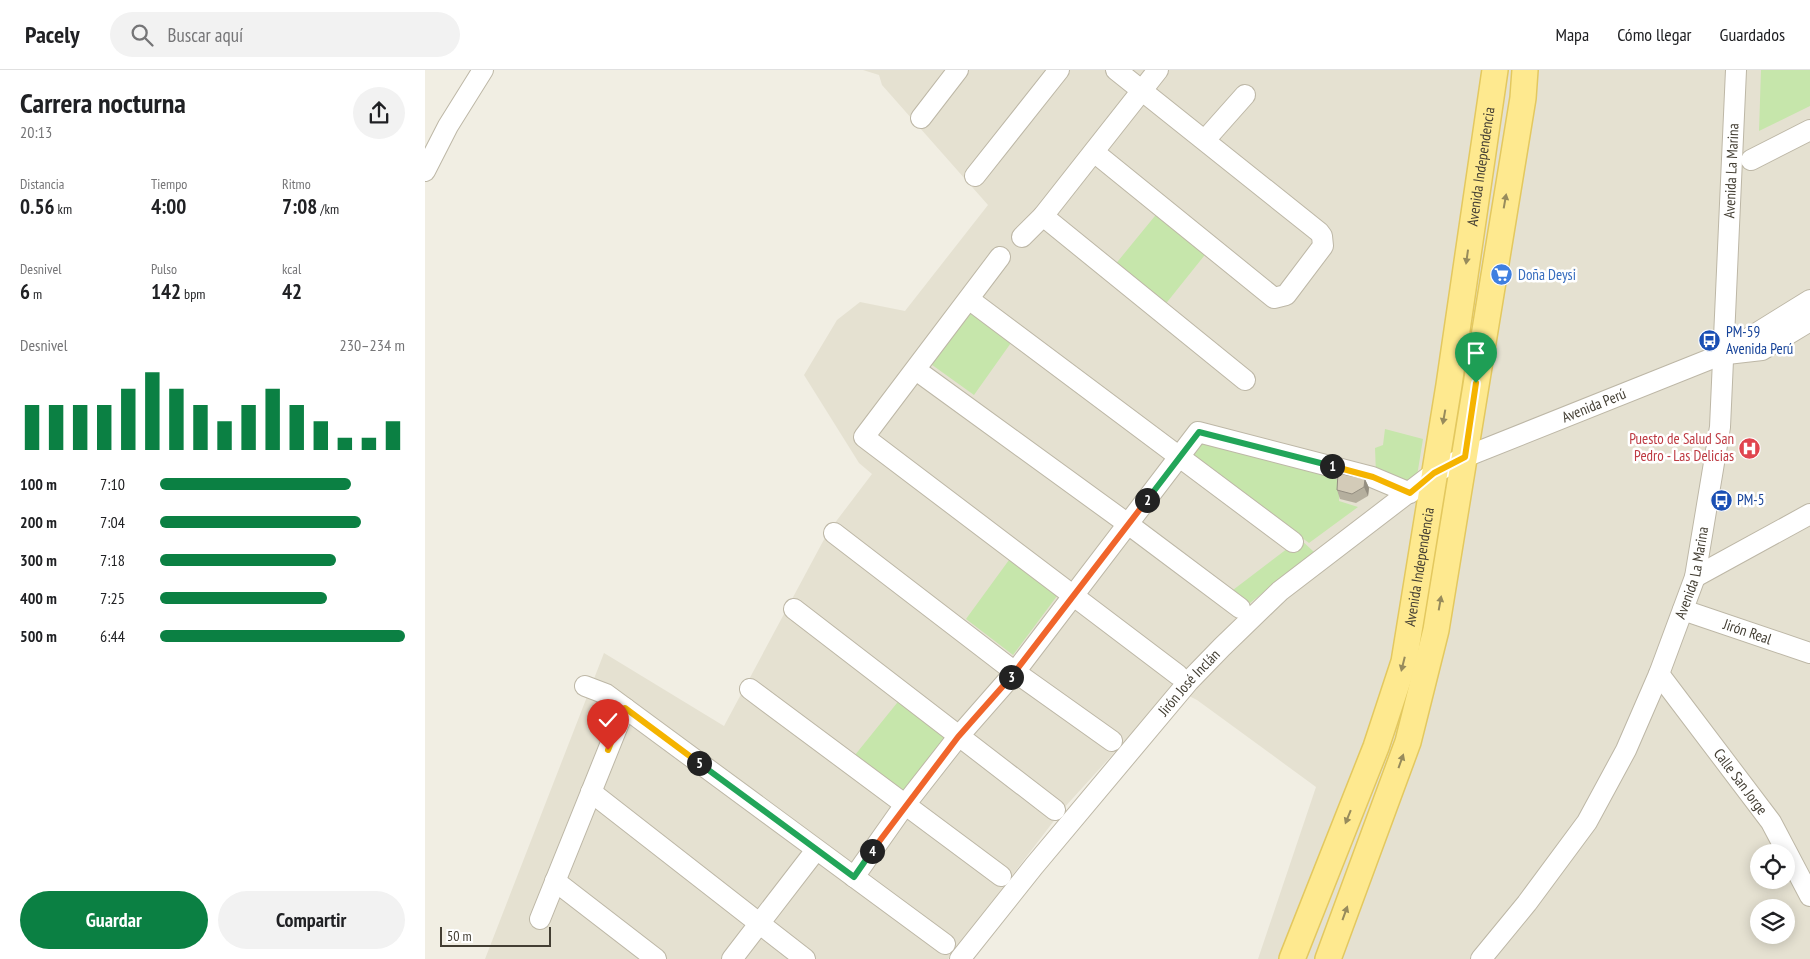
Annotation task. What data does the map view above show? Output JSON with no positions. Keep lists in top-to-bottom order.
{
  "streets": {
    "main road": ["Avenida Independencia"],
    "street": [
      "Avenida La Marina",
      "Avenida Perú",
      "Jirón Real",
      "Jirón José Inclán",
      "Calle San Jorge"
    ]
  },
  "crossings": [
    ["Avenida Independencia", "Avenida Perú"],
    ["Avenida Independencia", "Jirón José Inclán"],
    ["Avenida La Marina", "Avenida Perú"],
    ["Avenida La Marina", "Jirón Real"],
    ["Avenida La Marina", "Calle San Jorge"],
    ["Avenida Perú", "Jirón José Inclán"]
  ],
  "places": {
    "supermarket": ["Doña Deysi"],
    "bus stop": ["PM-59 Avenida Perú", "PM-5"],
    "hospital": ["Puesto de Salud San Pedro - Las Delicias"]
  },
  "scale_bar": "50 m",
  "page": {
    "header": "Pacely",
    "search": "Buscar aquí",
    "nav": ["Mapa", "Cómo llegar", "Guardados"],
    "heading": ["Carrera nocturna", "20:13"],
    "stats": [
      ["Distancia", "0.56 km"],
      ["Tiempo", "4:00"],
      ["Ritmo", "7:08 /km"],
      ["Desnivel", "6 m"],
      ["Pulso", "142 bpm"],
      ["kcal", "42"]
    ],
    "chart": ["Desnivel", "230–234 m"],
    "pins": [
      "1",
      "2",
      "3",
      "5",
      "4"
    ],
    "list": [
      {
        "name": "100 m",
        "note": "7:10"
      },
      {
        "name": "200 m",
        "note": "7:04"
      },
      {
        "name": "300 m",
        "note": "7:18"
      },
      {
        "name": "400 m",
        "note": "7:25"
      },
      {
        "name": "500 m",
        "note": "6:44"
      }
    ],
    "buttons": ["Guardar", "Compartir"],
    "scale": "50 m"
  }
}
